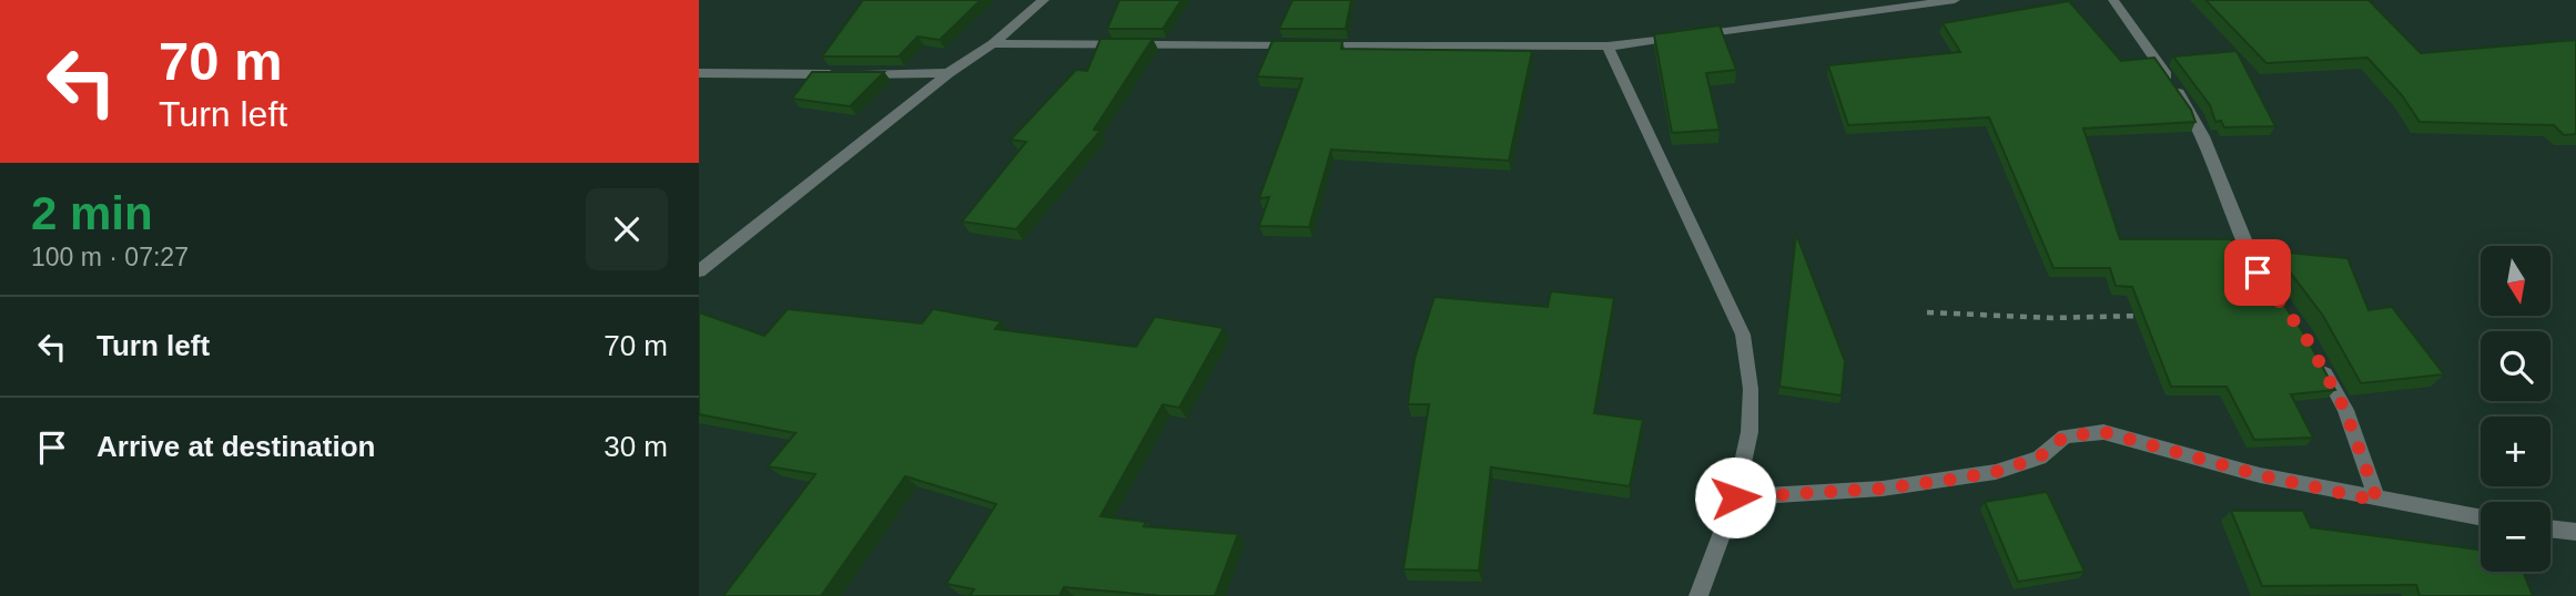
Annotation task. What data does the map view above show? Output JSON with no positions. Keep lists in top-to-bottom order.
{
  "north": "bottom",
  "page": {
    "turn": ["70 m", "Turn left"],
    "heading": ["2 min", "100 m · 07:27"],
    "map_buttons": ["+", "−"],
    "list": [
      {
        "name": "Turn left",
        "value": "70 m"
      },
      {
        "name": "Arrive at destination",
        "value": "30 m"
      }
    ]
  }
}
